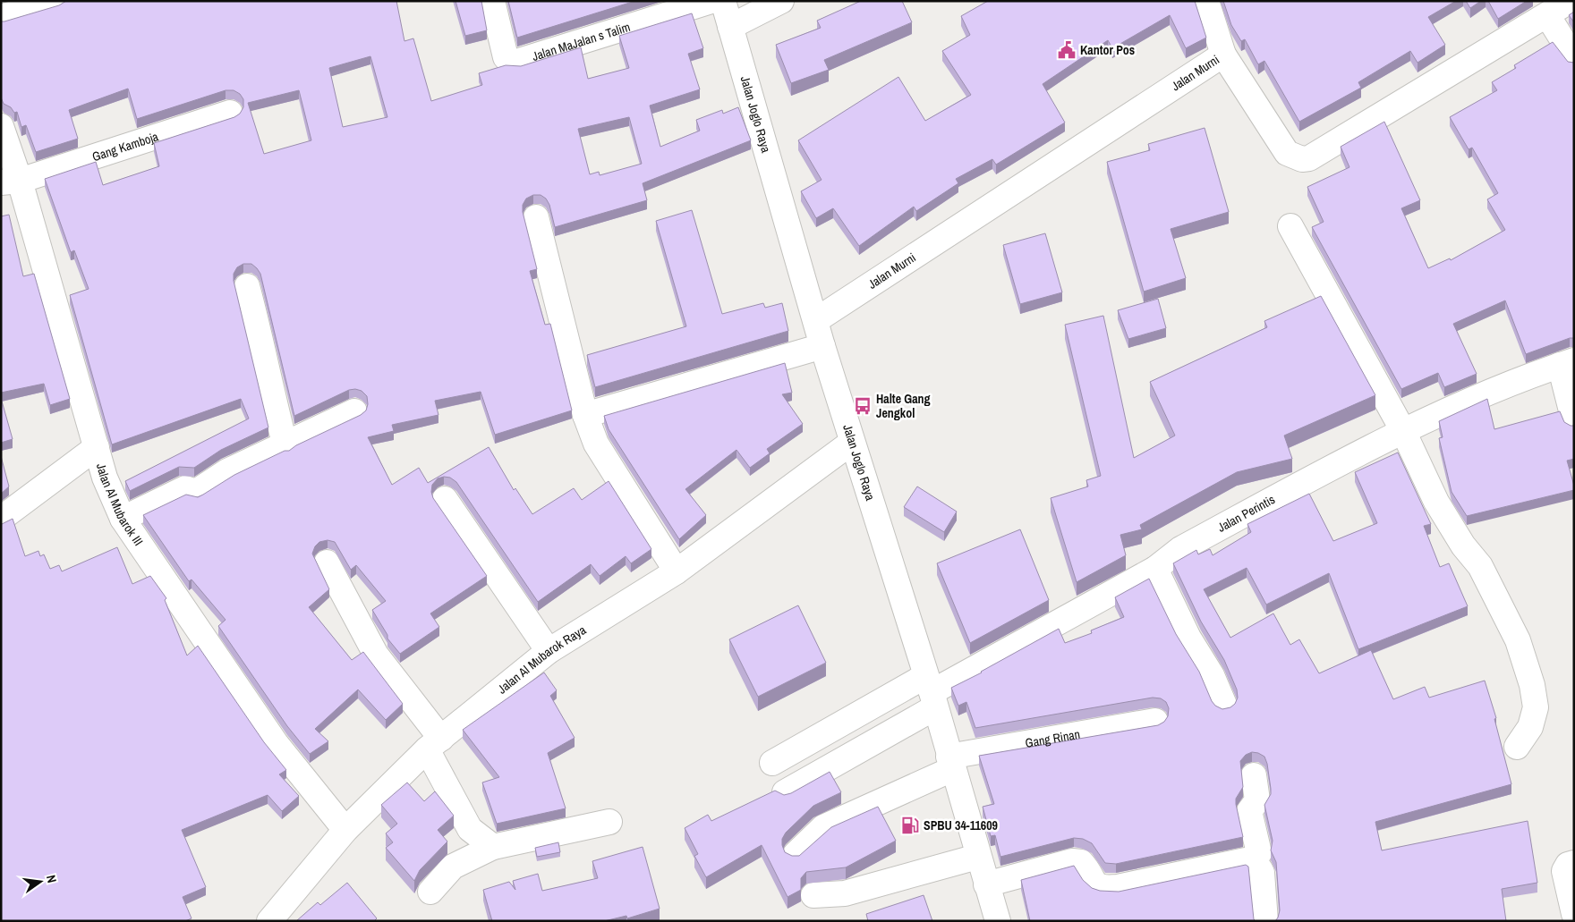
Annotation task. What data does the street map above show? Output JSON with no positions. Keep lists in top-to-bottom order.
{
  "streets": {
    "street": [
      "Jalan MaJalan s Talim",
      "Jalan Murni",
      "Jalan Joglo Raya",
      "Gang Kamboja",
      "Jalan Al Mubarok III",
      "Jalan Perintis",
      "Jalan Al Mubarok Raya",
      "Gang Rinan"
    ]
  },
  "crossings": [
    ["Jalan Murni", "Jalan Joglo Raya"],
    ["Jalan Joglo Raya", "Jalan Perintis"],
    ["Jalan Joglo Raya", "Jalan Al Mubarok Raya"],
    ["Jalan Joglo Raya", "Gang Rinan"],
    ["Gang Kamboja", "Jalan Al Mubarok III"],
    ["Jalan Al Mubarok III", "Jalan Al Mubarok Raya"]
  ],
  "places": {
    "public building": ["Kantor Pos"],
    "bus stop": ["Halte Gang Jengkol"],
    "fuel station": ["SPBU 34-11609"]
  },
  "north": "right"
}
